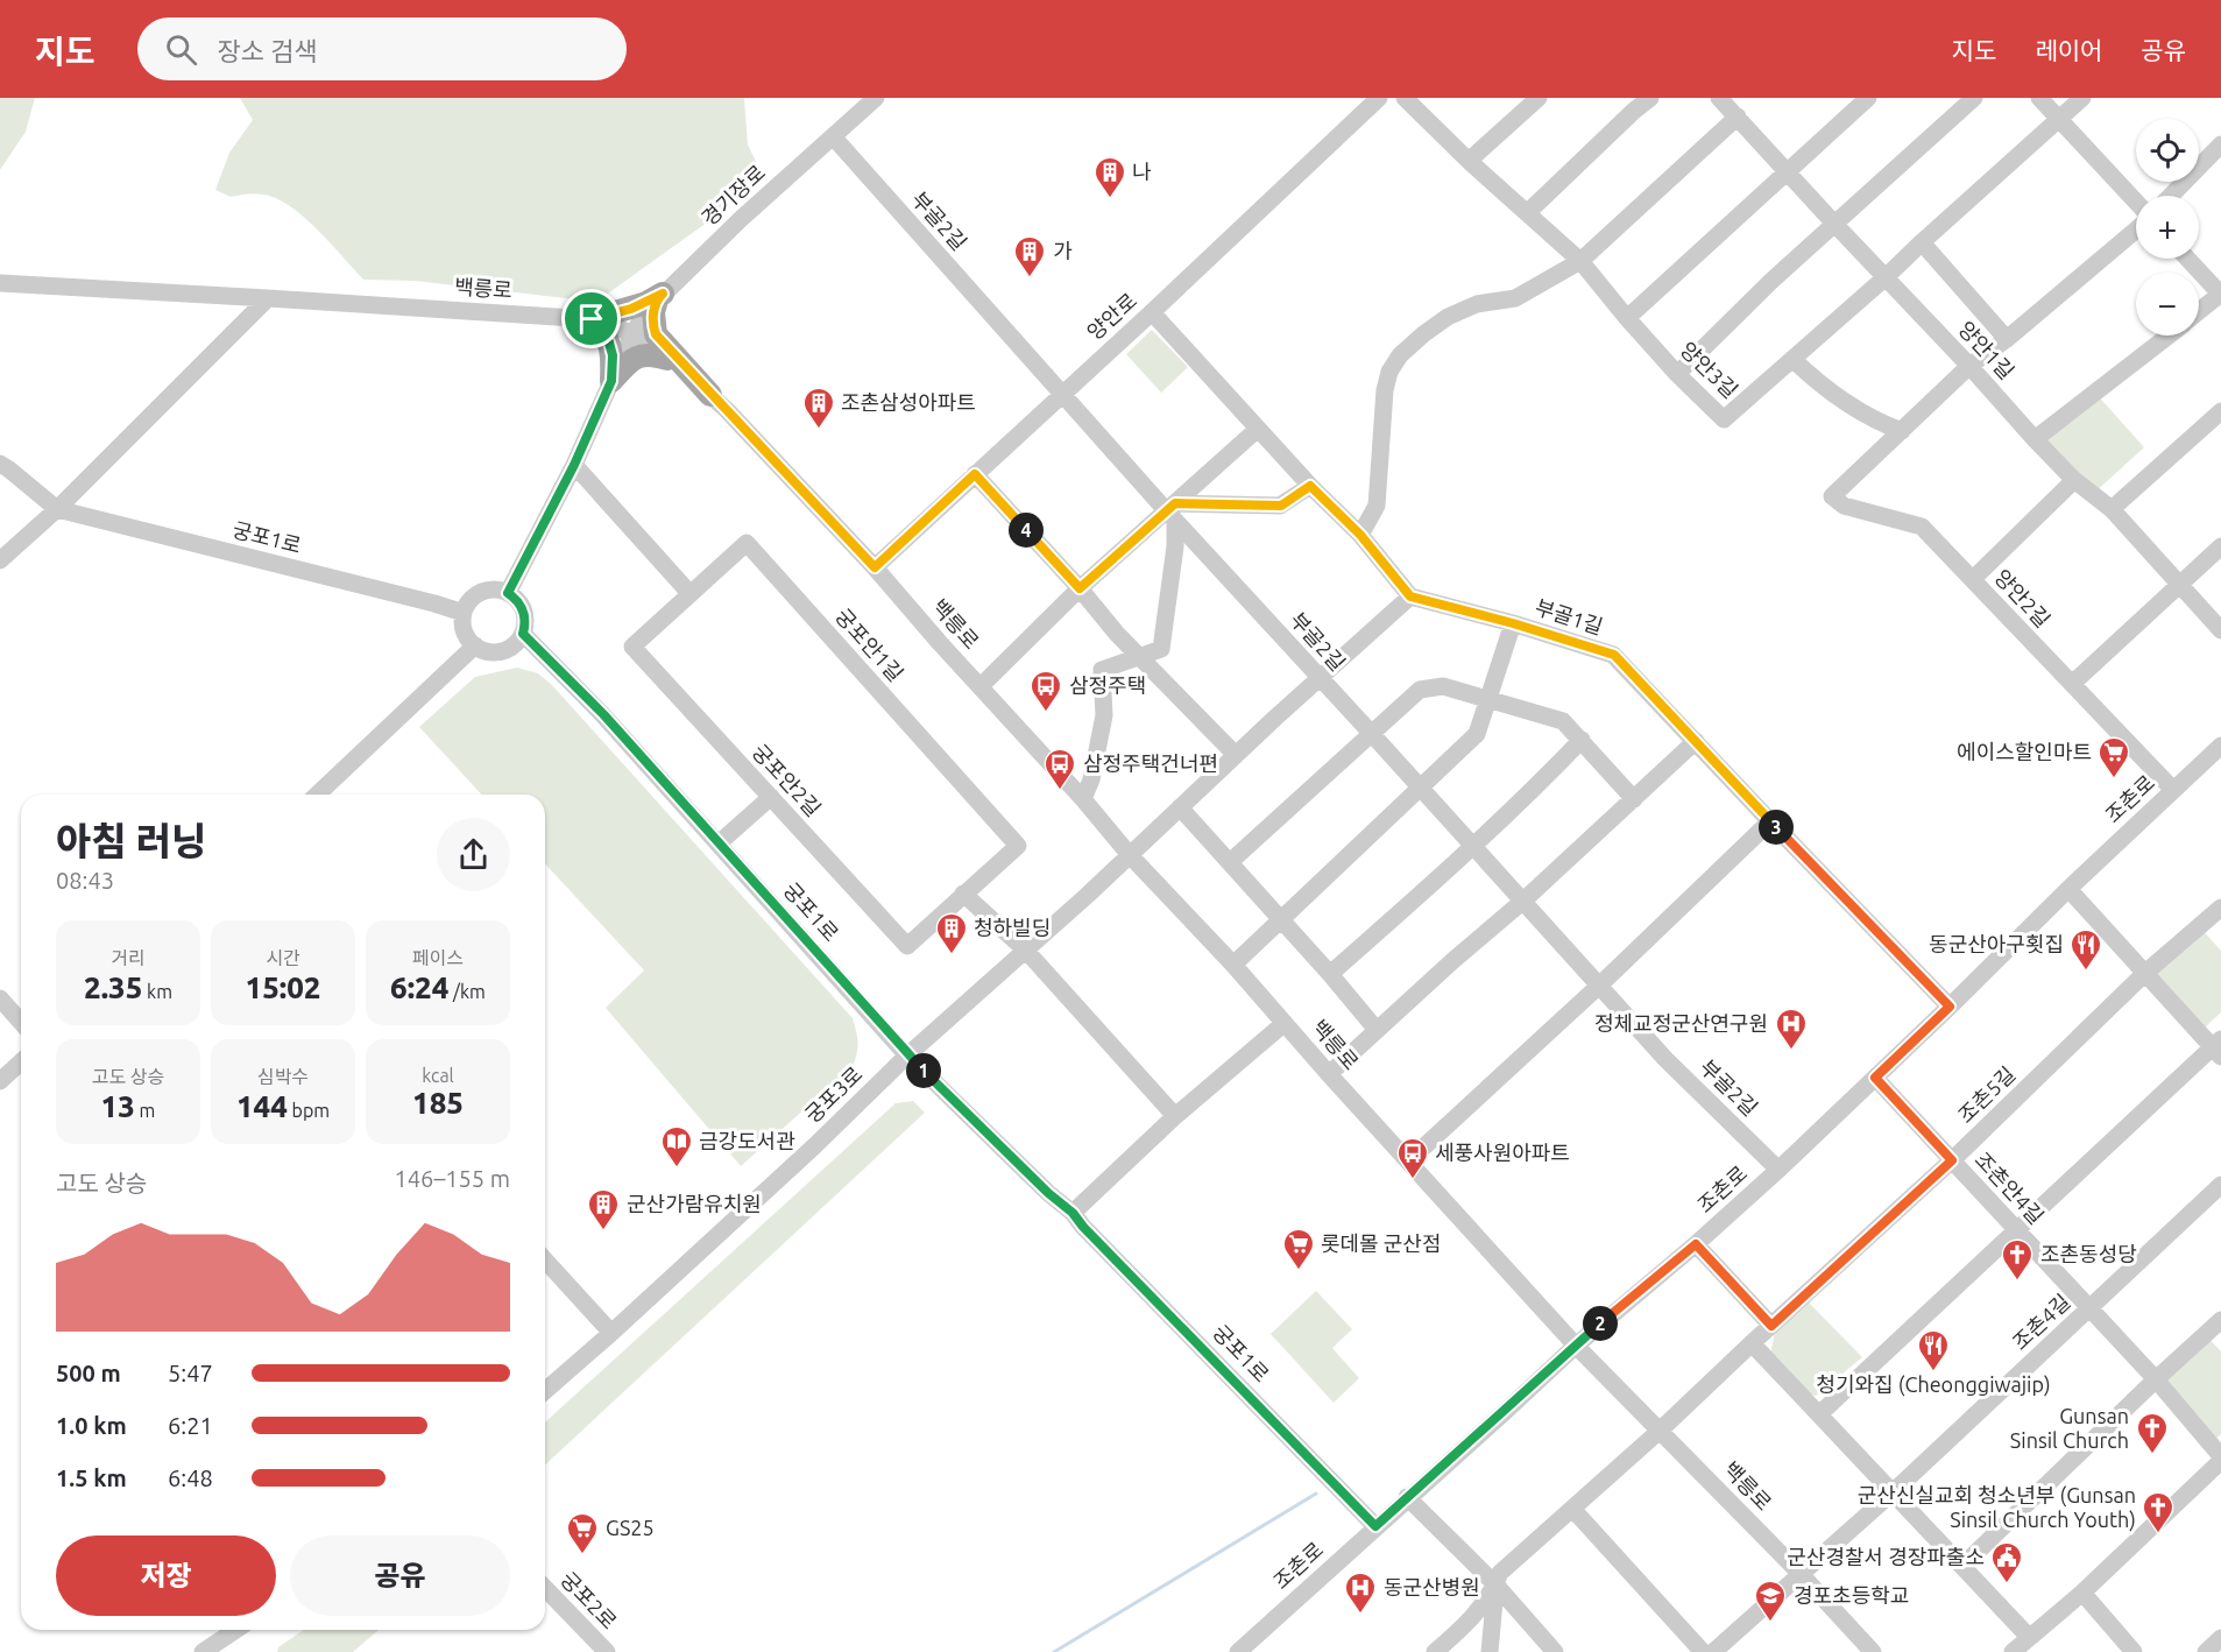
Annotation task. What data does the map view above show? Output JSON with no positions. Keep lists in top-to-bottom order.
{
  "streets": {
    "street": [
      "경기장로",
      "부골2길",
      "백릉로",
      "양안로",
      "양안1길",
      "양안3길",
      "궁포1로",
      "양안2길",
      "부골1길",
      "궁포안1길",
      "궁포안2길",
      "조촌로",
      "궁포3로",
      "조촌5길",
      "조촌안4길",
      "조촌4길",
      "궁포2로"
    ]
  },
  "crossings": [
    ["경기장로", "부골2길"],
    ["경기장로", "백릉로"],
    ["경기장로", "궁포1로"],
    ["부골2길", "양안로"],
    ["부골2길", "조촌로"],
    ["부골2길", "궁포3로"],
    ["백릉로", "양안로"],
    ["백릉로", "조촌로"],
    ["백릉로", "궁포3로"],
    ["백릉로", "조촌5길"],
    ["백릉로", "조촌4길"],
    ["양안1길", "양안3길"],
    ["궁포1로", "조촌로"],
    ["궁포1로", "궁포3로"],
    ["양안2길", "조촌로"],
    ["부골1길", "조촌로"],
    ["부골1길", "궁포3로"],
    ["궁포안1길", "궁포안2길"],
    ["조촌로", "조촌안4길"],
    ["조촌5길", "조촌안4길"],
    ["조촌안4길", "조촌4길"]
  ],
  "places": {
    "building": [
      "나",
      "가",
      "조촌삼성아파트",
      "청하빌딩",
      "군산가람유치원"
    ],
    "bus stop": ["삼정주택", "삼정주택건너편", "세풍사원아파트"],
    "supermarket": ["에이스할인마트", "롯데몰 군산점", "GS25"],
    "restaurant": ["동군산아구횟집", "청기와집 (Cheonggiwajip)"],
    "hospital": ["정체교정군산연구원", "동군산병원"],
    "library": ["금강도서관"],
    "church": ["조촌동성당", "Gunsan Sinsil Church", "군산신실교회 청소년부 (Gunsan Sinsil Church Youth)"],
    "public building": ["군산경찰서 경장파출소"],
    "school or university": ["경포초등학교"]
  },
  "page": {
    "header": "지도",
    "search": "장소 검색",
    "nav": ["지도", "레이어", "공유"],
    "map_buttons": ["+", "−"],
    "pins": [
      "4",
      "3",
      "1",
      "2"
    ],
    "heading": ["아침 러닝", "08:43"],
    "stats": [
      ["거리", "2.35 km"],
      ["시간", "15:02"],
      ["페이스", "6:24 /km"],
      ["고도 상승", "13 m"],
      ["심박수", "144 bpm"],
      ["kcal", "185"]
    ],
    "chart": ["고도 상승", "146–155 m"],
    "list": [
      {
        "name": "500 m",
        "note": "5:47"
      },
      {
        "name": "1.0 km",
        "note": "6:21"
      },
      {
        "name": "1.5 km",
        "note": "6:48"
      }
    ],
    "buttons": ["저장", "공유"]
  }
}
